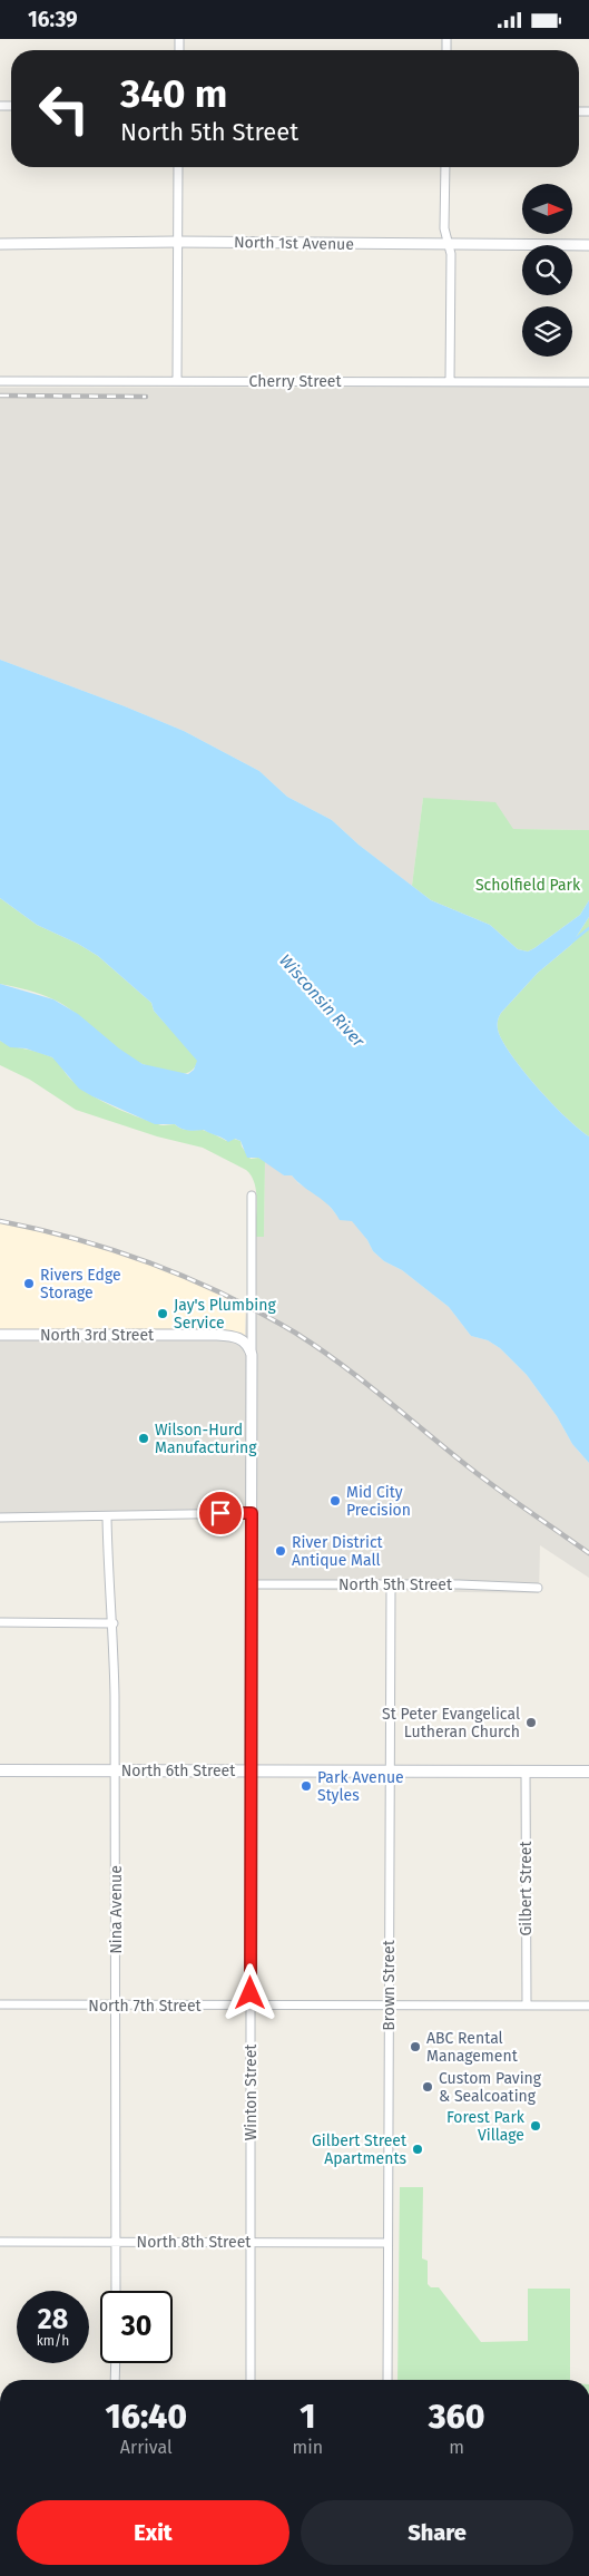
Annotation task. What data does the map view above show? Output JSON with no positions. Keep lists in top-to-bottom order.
{
  "streets": {
    "main road": ["North 6th Street"],
    "street": [
      "North 1st Avenue",
      "Cherry Street",
      "North 3rd Street",
      "North 5th Street",
      "Gilbert Street",
      "Nina Avenue",
      "Brown Street",
      "North 7th Street",
      "Winton Street",
      "North 8th Street"
    ]
  },
  "crossings": [
    ["North 3rd Street", "Winton Street"],
    ["North 5th Street", "Brown Street"],
    ["North 5th Street", "Winton Street"],
    ["North 6th Street", "Gilbert Street"],
    ["North 6th Street", "Nina Avenue"],
    ["North 6th Street", "Brown Street"],
    ["North 6th Street", "Winton Street"],
    ["Gilbert Street", "North 7th Street"],
    ["Nina Avenue", "North 7th Street"],
    ["Nina Avenue", "North 8th Street"],
    ["Brown Street", "North 7th Street"],
    ["Brown Street", "North 8th Street"],
    ["North 7th Street", "Winton Street"],
    ["Winton Street", "North 8th Street"]
  ],
  "water": ["Wisconsin River"],
  "parks": ["Scholfield Park"],
  "places": [
    "Rivers Edge Storage",
    "Jay's Plumbing Service",
    "Wilson-Hurd Manufacturing",
    "Mid City Precision",
    "River District Antique Mall",
    "St Peter Evangelical Lutheran Church",
    "Park Avenue Styles",
    "ABC Rental Management",
    "Custom Paving & Sealcoating",
    "Forest Park Village",
    "Gilbert Street Apartments"
  ],
  "north": "right",
  "page": {
    "status": "16:39",
    "turn": ["340 m", "North 5th Street"],
    "speed": "28 km/h",
    "limit": "30",
    "eta": [
      "16:40",
      "Arrival",
      "1",
      "min",
      "360",
      "m"
    ],
    "buttons": ["Exit", "Share"]
  }
}
